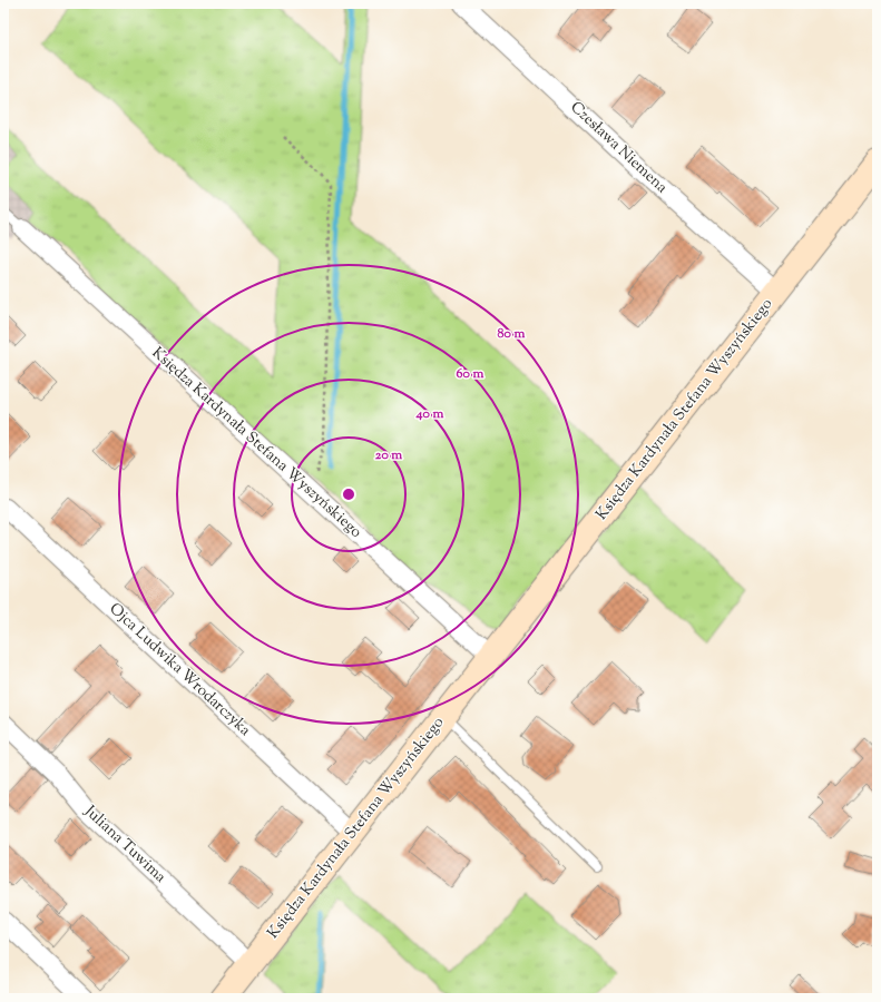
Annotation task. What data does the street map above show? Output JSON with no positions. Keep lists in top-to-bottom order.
{
  "streets": {
    "street": [
      "Czesława Niemena",
      "Księdza Kardynała Stefana Wyszyńskiego",
      "Ojca Ludwika Wrodarczyka",
      "Juliana Tuwima"
    ]
  },
  "crossings": [
    ["Czesława Niemena", "Księdza Kardynała Stefana Wyszyńskiego"],
    ["Księdza Kardynała Stefana Wyszyńskiego", "Ojca Ludwika Wrodarczyka"],
    ["Księdza Kardynała Stefana Wyszyńskiego", "Juliana Tuwima"]
  ],
  "rings": [
    "80 m",
    "60 m",
    "40 m",
    "20 m"
  ]
}
